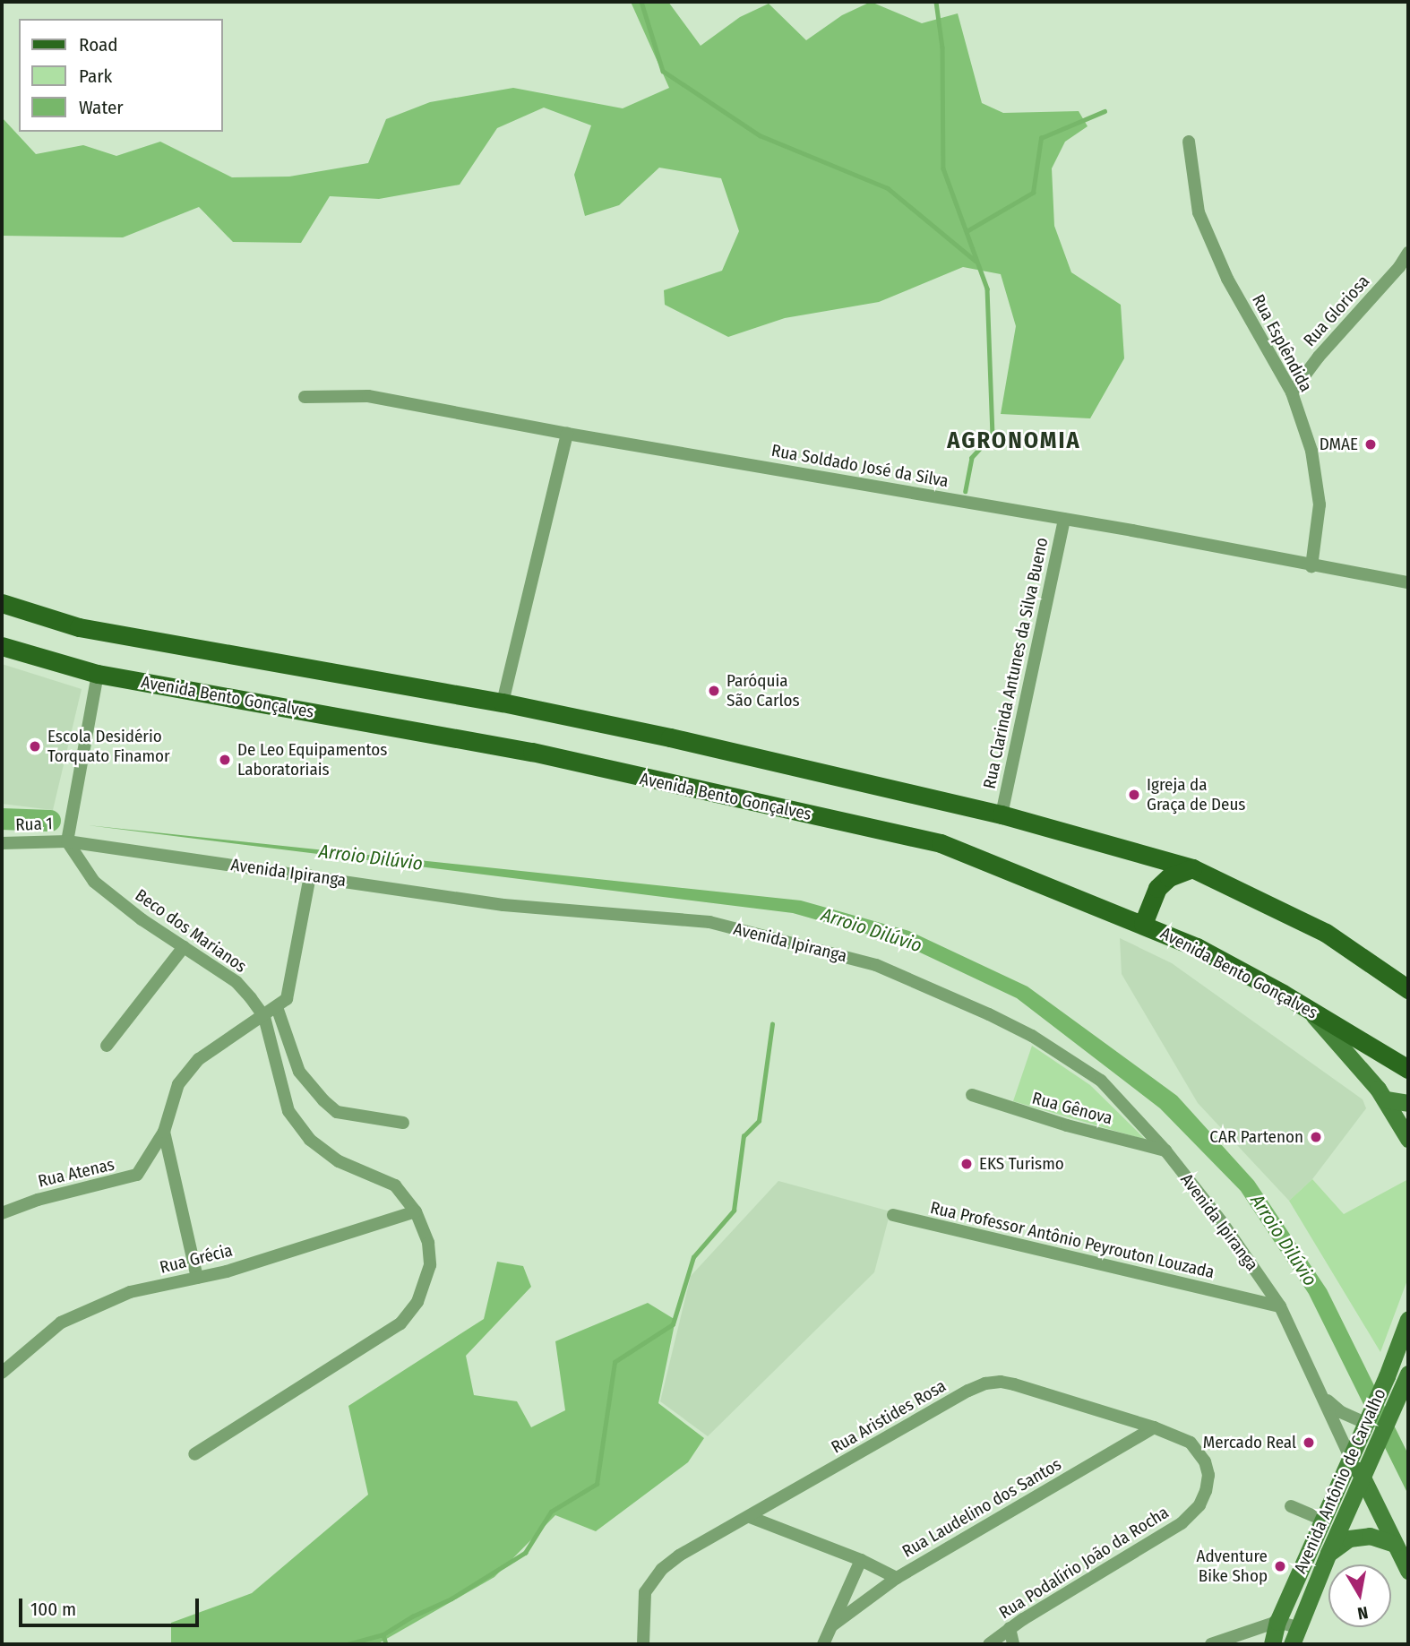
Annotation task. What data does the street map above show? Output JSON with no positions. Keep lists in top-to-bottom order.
{
  "streets": {
    "main road": ["Avenida Bento Gonçalves", "Avenida Ipiranga", "Avenida Antônio de Carvalho"],
    "street": [
      "Rua Gloriosa",
      "Rua Esplêndida",
      "Rua Soldado José da Silva",
      "Rua Clarinda Antunes da Silva Bueno",
      "Rua 1",
      "Beco dos Marianos",
      "Rua Gênova",
      "Rua Atenas",
      "Rua Professor Antônio Peyrouton Louzada",
      "Rua Grécia",
      "Rua Aristides Rosa",
      "Rua Laudelino dos Santos",
      "Rua Podalírio João da Rocha"
    ]
  },
  "crossings": [
    ["Rua Gloriosa", "Rua Esplêndida"],
    ["Rua Esplêndida", "Rua Soldado José da Silva"],
    ["Rua Soldado José da Silva", "Rua Clarinda Antunes da Silva Bueno"],
    ["Rua 1", "Avenida Ipiranga"],
    ["Rua 1", "Beco dos Marianos"],
    ["Avenida Ipiranga", "Beco dos Marianos"],
    ["Avenida Ipiranga", "Rua Gênova"],
    ["Avenida Ipiranga", "Rua Professor Antônio Peyrouton Louzada"],
    ["Avenida Ipiranga", "Avenida Antônio de Carvalho"],
    ["Beco dos Marianos", "Rua Atenas"],
    ["Beco dos Marianos", "Rua Grécia"],
    ["Rua Aristides Rosa", "Rua Laudelino dos Santos"],
    ["Rua Aristides Rosa", "Rua Podalírio João da Rocha"]
  ],
  "districts": ["AGRONOMIA"],
  "water": ["Arroio Dilúvio"],
  "places": [
    "DMAE",
    "Paróquia São Carlos",
    "Escola Desidério Torquato Finamor",
    "De Leo Equipamentos Laboratoriais",
    "Igreja da Graça de Deus",
    "CAR Partenon",
    "EKS Turismo",
    "Mercado Real",
    "Adventure Bike Shop"
  ],
  "legend": ["Road", "Park", "Water"],
  "scale_bar": "100 m",
  "north": "bottom"
}
